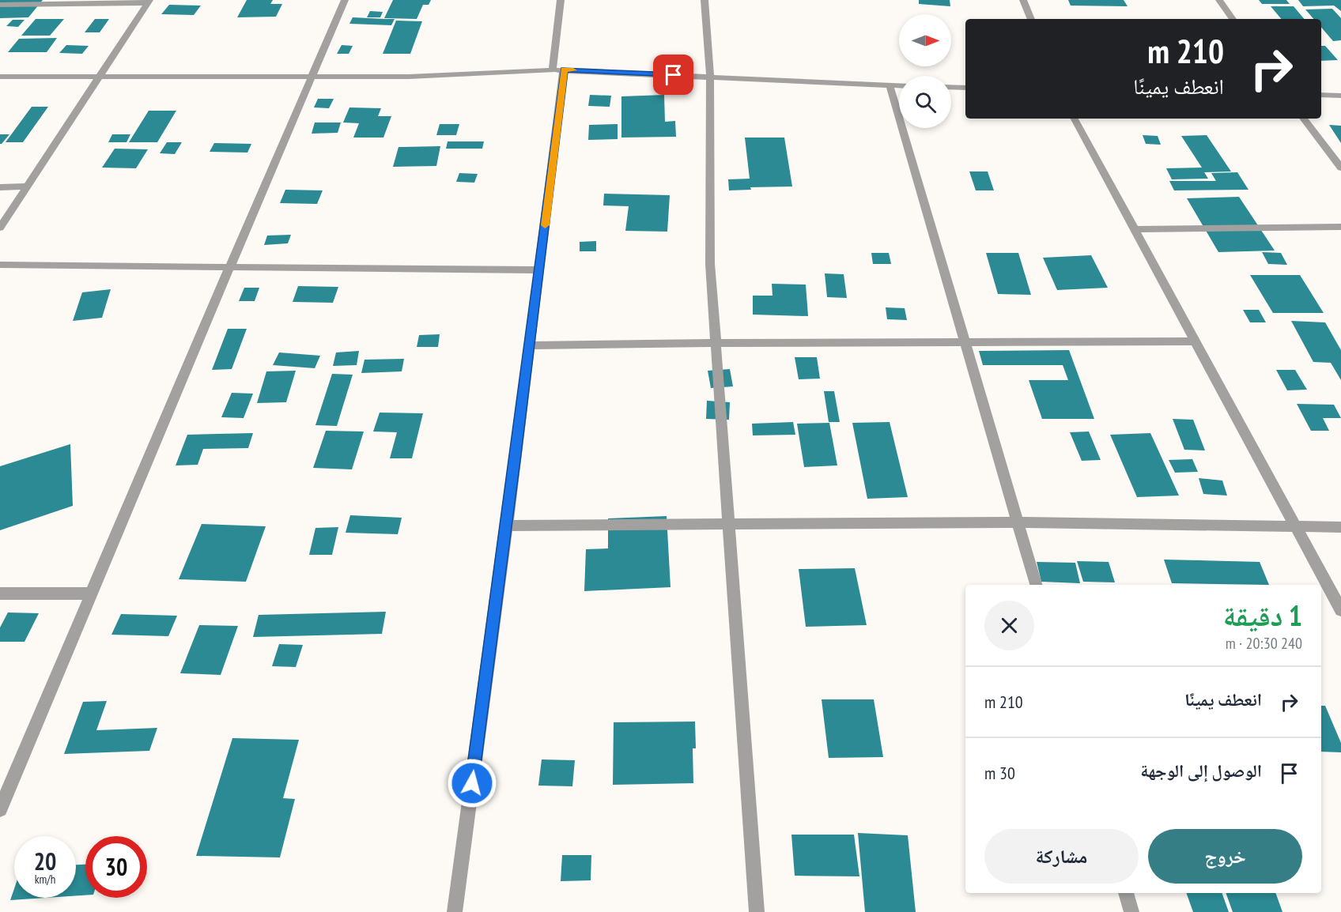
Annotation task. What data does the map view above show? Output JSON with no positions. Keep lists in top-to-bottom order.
{
  "north": "right",
  "page": {
    "turn": ["210 m", "انعطف يمينًا"],
    "heading": ["1 دقيقة", "240 m · 20:30"],
    "list": [
      {
        "name": "انعطف يمينًا",
        "value": "210 m"
      },
      {
        "name": "الوصول إلى الوجهة",
        "value": "30 m"
      }
    ],
    "buttons": ["خروج", "مشاركة"],
    "speed": "20 km/h",
    "limit": "30"
  }
}
